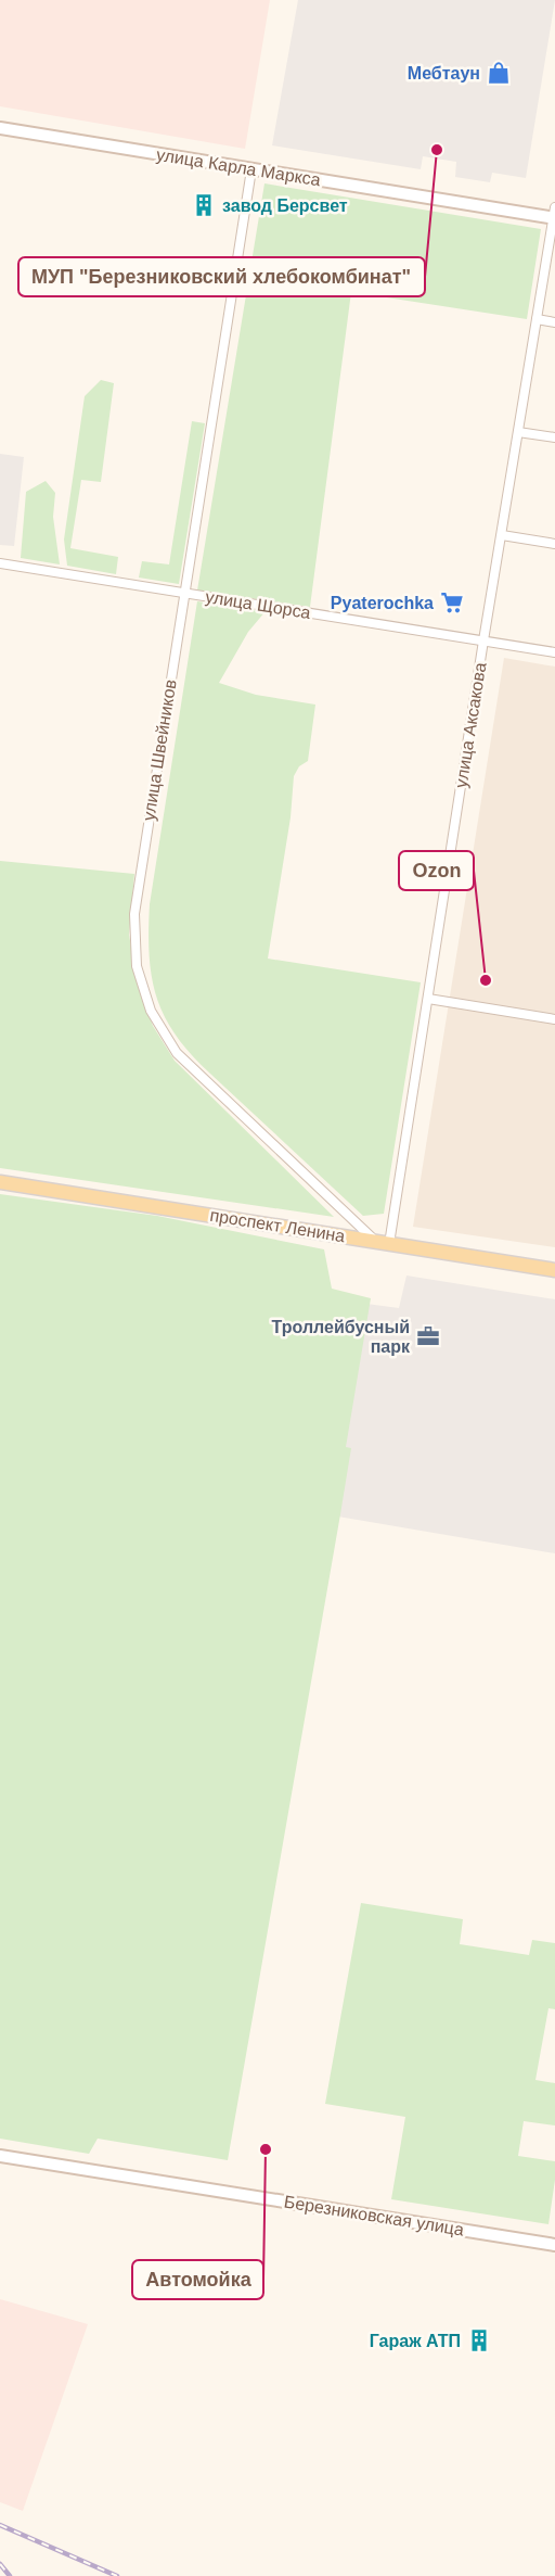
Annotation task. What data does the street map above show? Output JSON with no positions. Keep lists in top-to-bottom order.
{
  "streets": {
    "main road": ["улица Карла Маркса", "проспект Ленина", "Березниковская улица"],
    "street": ["улица Щорса", "улица Аксакова", "улица Швейников"]
  },
  "crossings": [
    ["улица Карла Маркса", "улица Аксакова"],
    ["улица Карла Маркса", "улица Швейников"],
    ["улица Щорса", "улица Аксакова"],
    ["улица Щорса", "улица Швейников"],
    ["улица Аксакова", "проспект Ленина"],
    ["улица Швейников", "проспект Ленина"]
  ],
  "places": {
    "shop": ["Мебтаун"],
    "other": ["МУП \"Березниковский хлебокомбинат\"", "Ozon", "Автомойка"],
    "building": ["завод Берсвет", "Гараж АТП"],
    "supermarket": ["Pyaterochka"],
    "office": ["Троллейбусный парк"]
  }
}
